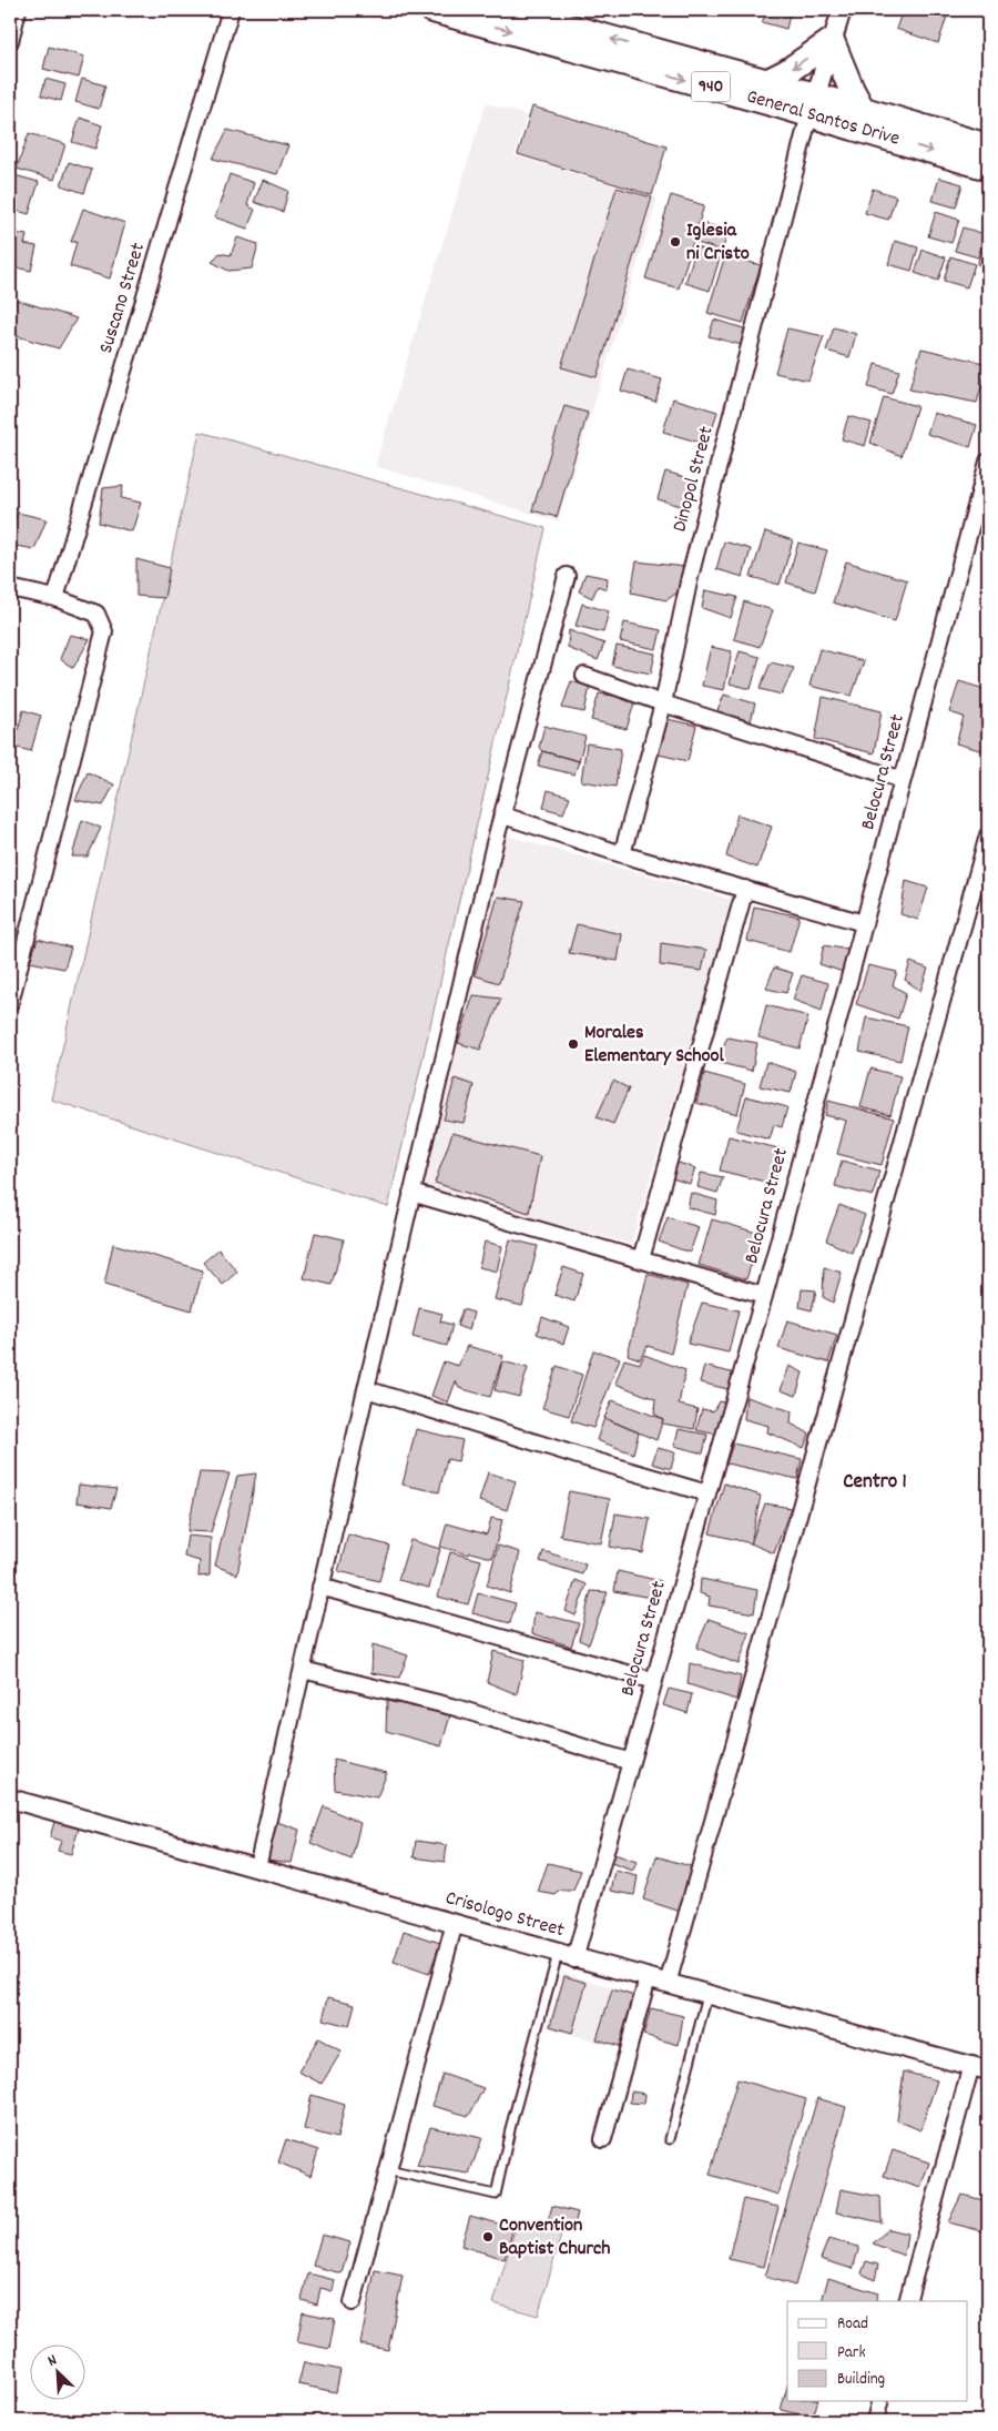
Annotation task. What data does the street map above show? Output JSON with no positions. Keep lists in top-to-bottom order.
{
  "streets": {
    "highway": ["940", "General Santos Drive"],
    "street": [
      "Suscano Street",
      "Dinopol Street",
      "Belocura Street",
      "Crisologo Street"
    ]
  },
  "crossings": [
    ["General Santos Drive", "Dinopol Street"],
    ["Belocura Street", "Crisologo Street"]
  ],
  "districts": ["Centro 1"],
  "places": ["Iglesia ni Cristo", "Morales Elementary School", "Convention Baptist Church"],
  "legend": ["Road", "Park", "Building"],
  "north": "top left"
}
